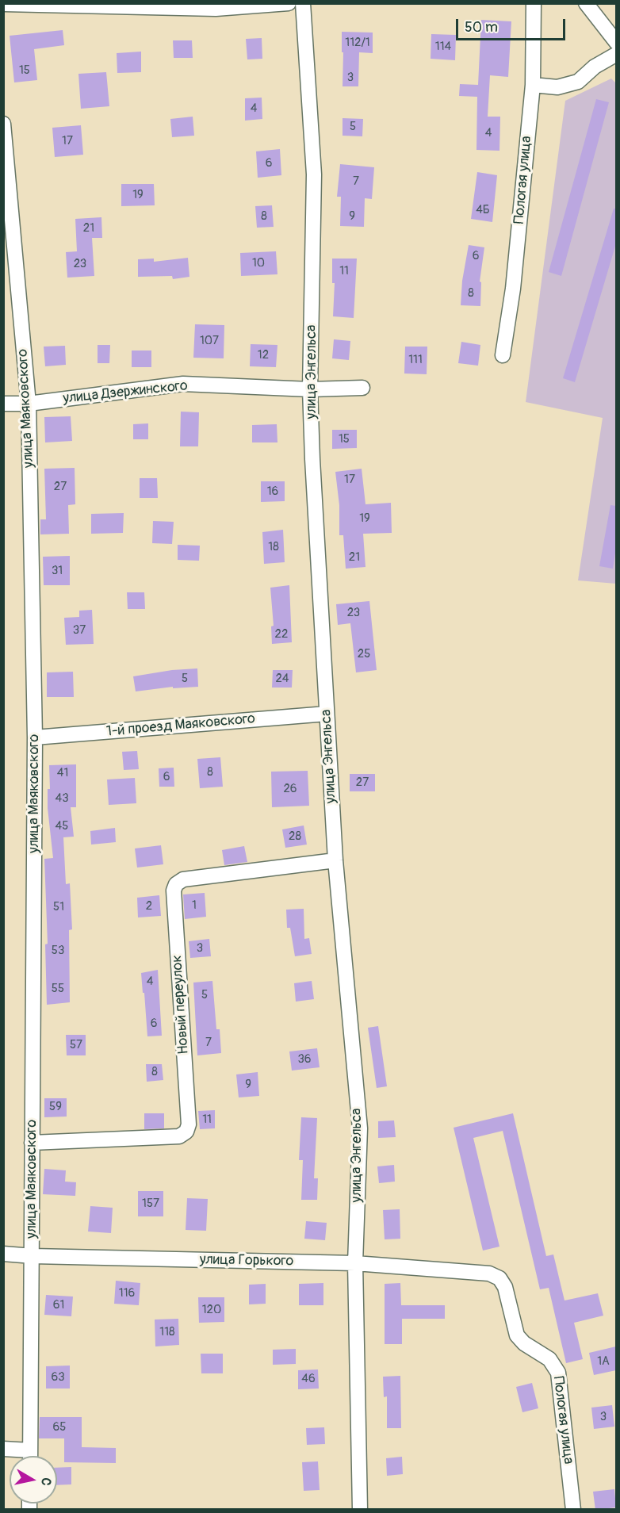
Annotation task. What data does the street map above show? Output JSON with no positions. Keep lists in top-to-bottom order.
{
  "streets": {
    "street": [
      "Пологая улица",
      "улица Энгельса",
      "улица Дзержинского",
      "улица Маяковского",
      "1-й проезд Маяковского",
      "Новый переулок",
      "улица Горького"
    ]
  },
  "crossings": [
    ["Пологая улица", "улица Горького"],
    ["улица Энгельса", "улица Дзержинского"],
    ["улица Энгельса", "1-й проезд Маяковского"],
    ["улица Энгельса", "Новый переулок"],
    ["улица Энгельса", "улица Горького"],
    ["улица Дзержинского", "улица Маяковского"],
    ["улица Маяковского", "1-й проезд Маяковского"],
    ["улица Маяковского", "Новый переулок"],
    ["улица Маяковского", "улица Горького"]
  ],
  "house_numbers": [
    "112/1",
    "114",
    "15",
    "3",
    "4",
    "5",
    "4",
    "17",
    "6",
    "7",
    "19",
    "4Б",
    "8",
    "9",
    "21",
    "6",
    "10",
    "23",
    "11",
    "8",
    "107",
    "12",
    "111",
    "15",
    "17",
    "27",
    "16",
    "19",
    "18",
    "21",
    "31",
    "23",
    "37",
    "22",
    "25",
    "5",
    "24",
    "8",
    "41",
    "6",
    "27",
    "26",
    "43",
    "45",
    "28",
    "1",
    "2",
    "51",
    "3",
    "53",
    "4",
    "55",
    "5",
    "6",
    "7",
    "57",
    "36",
    "8",
    "9",
    "59",
    "11",
    "157",
    "116",
    "61",
    "120",
    "118",
    "1А",
    "63",
    "46",
    "3",
    "65"
  ],
  "scale_bar": "50 m",
  "north": "right"
}
